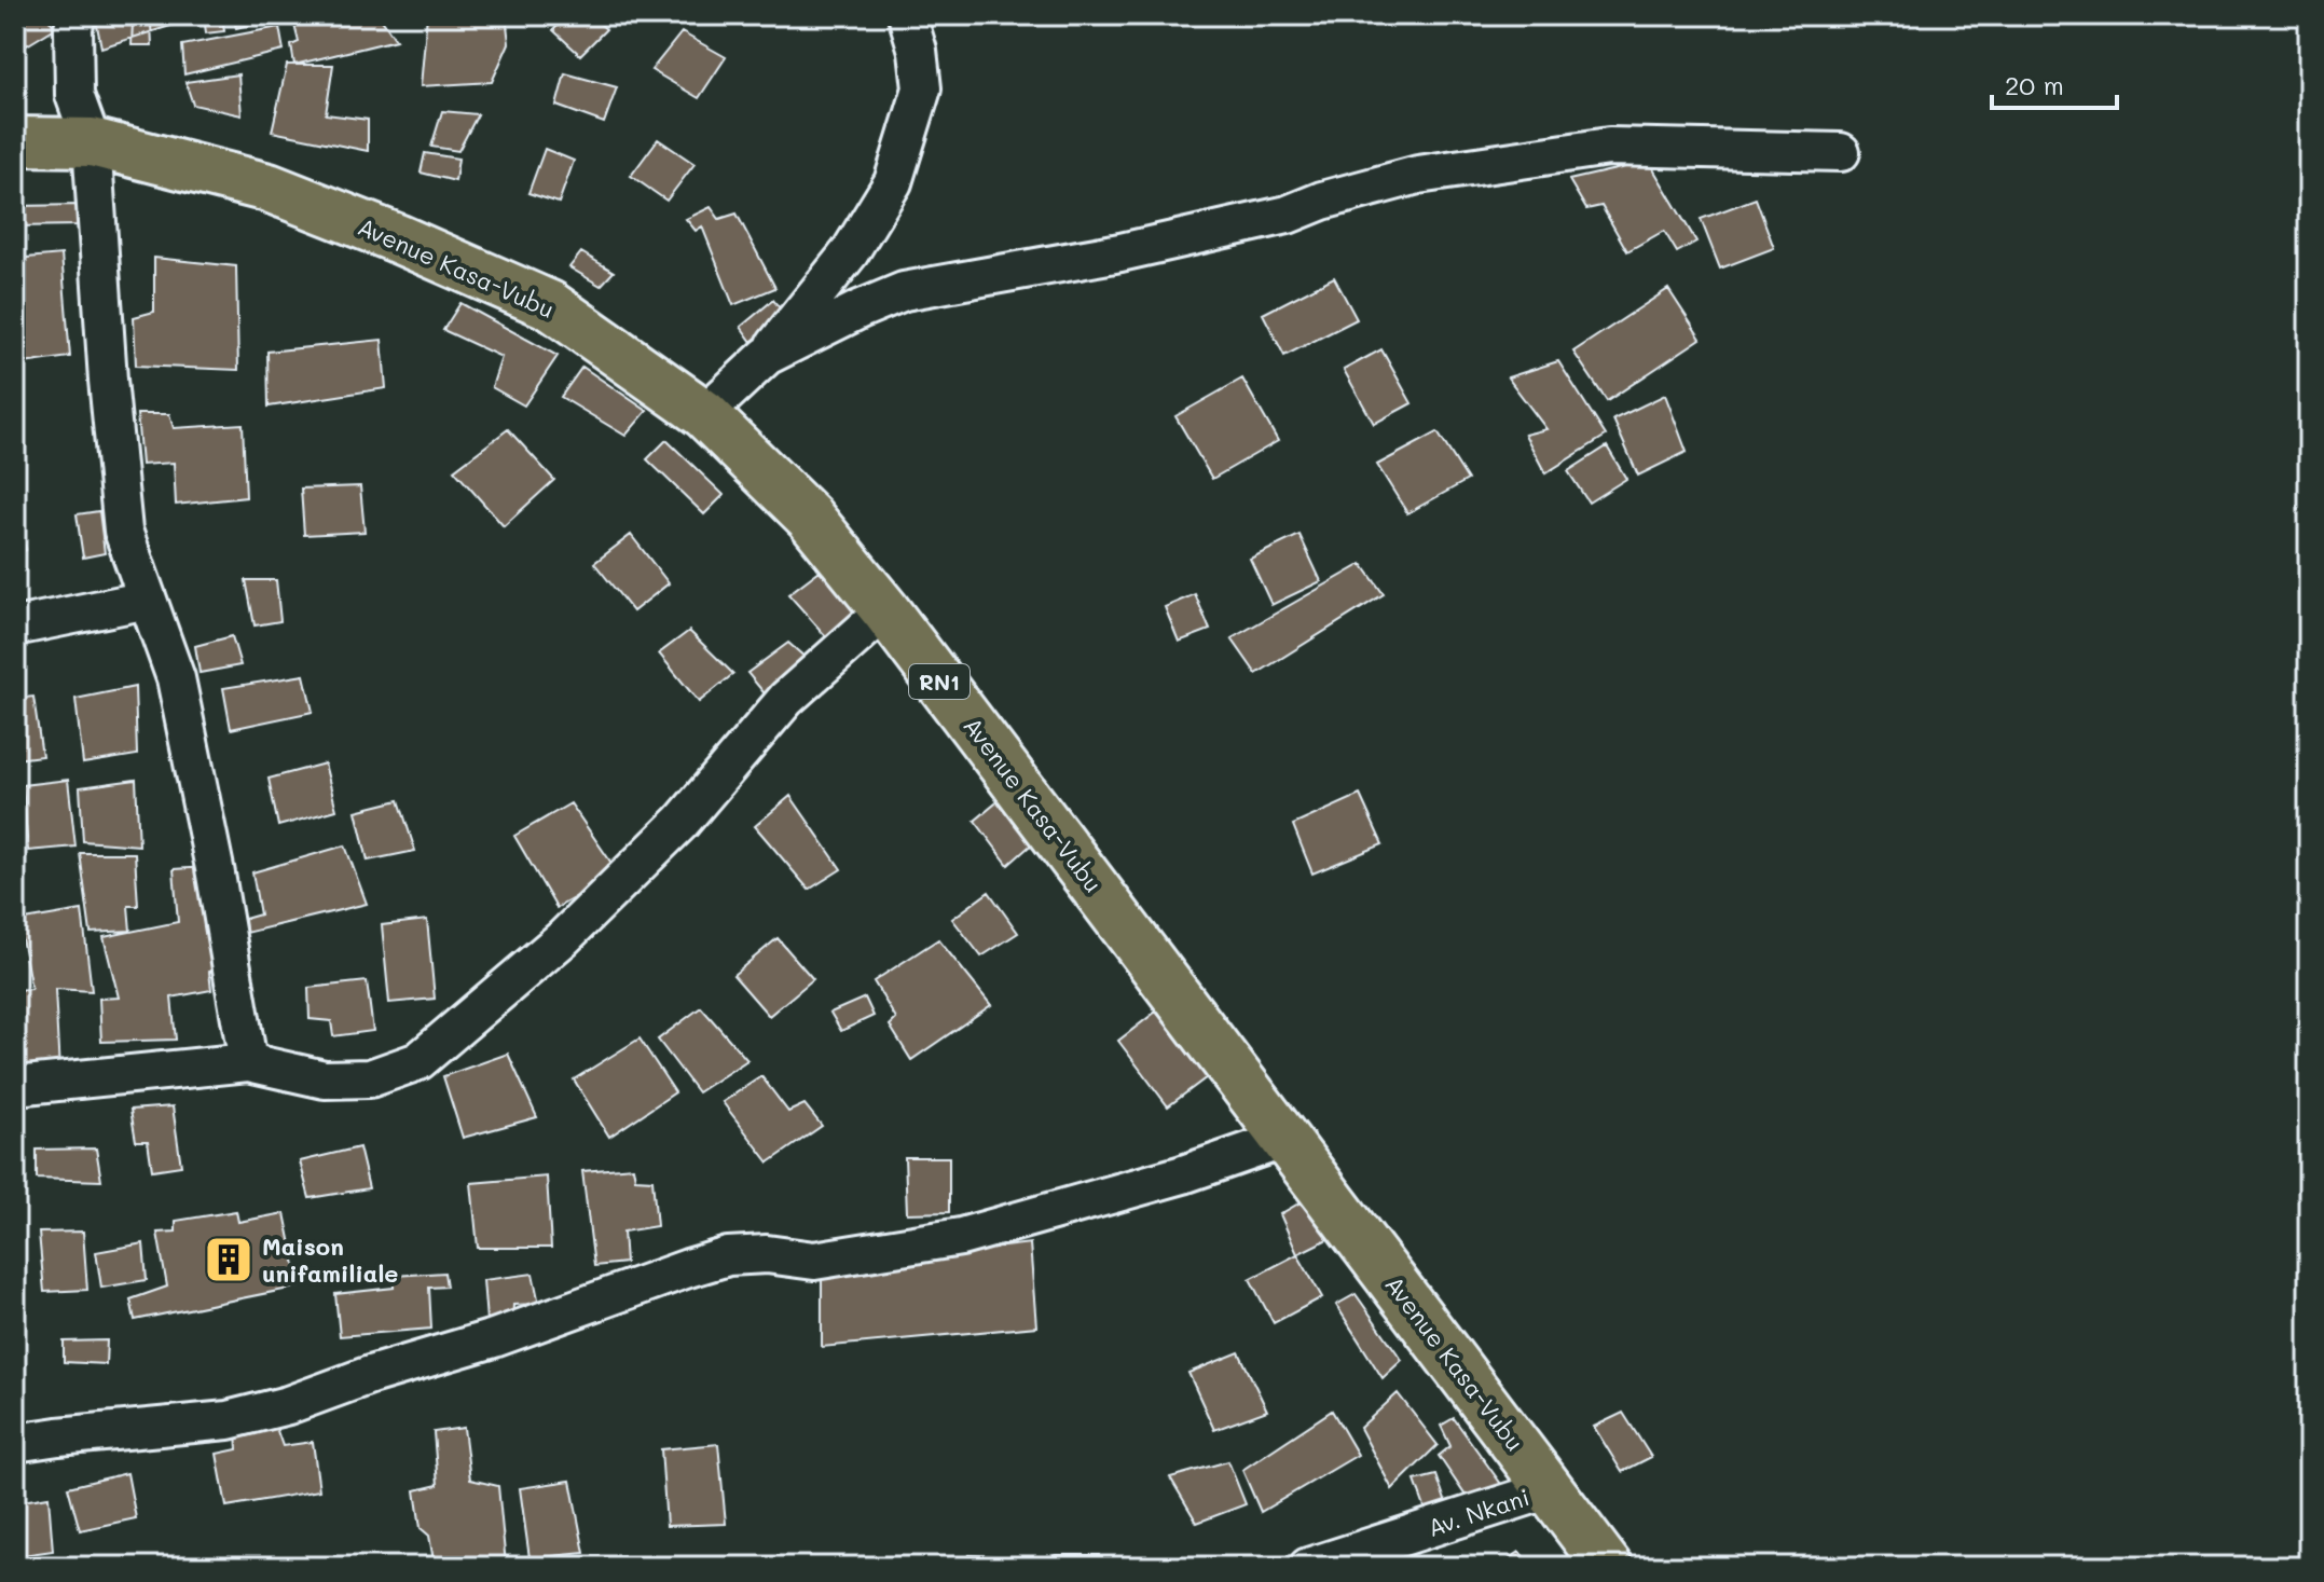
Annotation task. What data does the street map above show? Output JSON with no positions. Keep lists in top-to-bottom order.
{
  "streets": {
    "highway": ["Avenue Kasa-Vubu", "RN1"],
    "street": ["Av. Nkani"]
  },
  "crossings": [
    ["Avenue Kasa-Vubu", "Av. Nkani"]
  ],
  "places": {
    "building": ["Maison unifamiliale"]
  },
  "scale_bar": "20 m"
}
